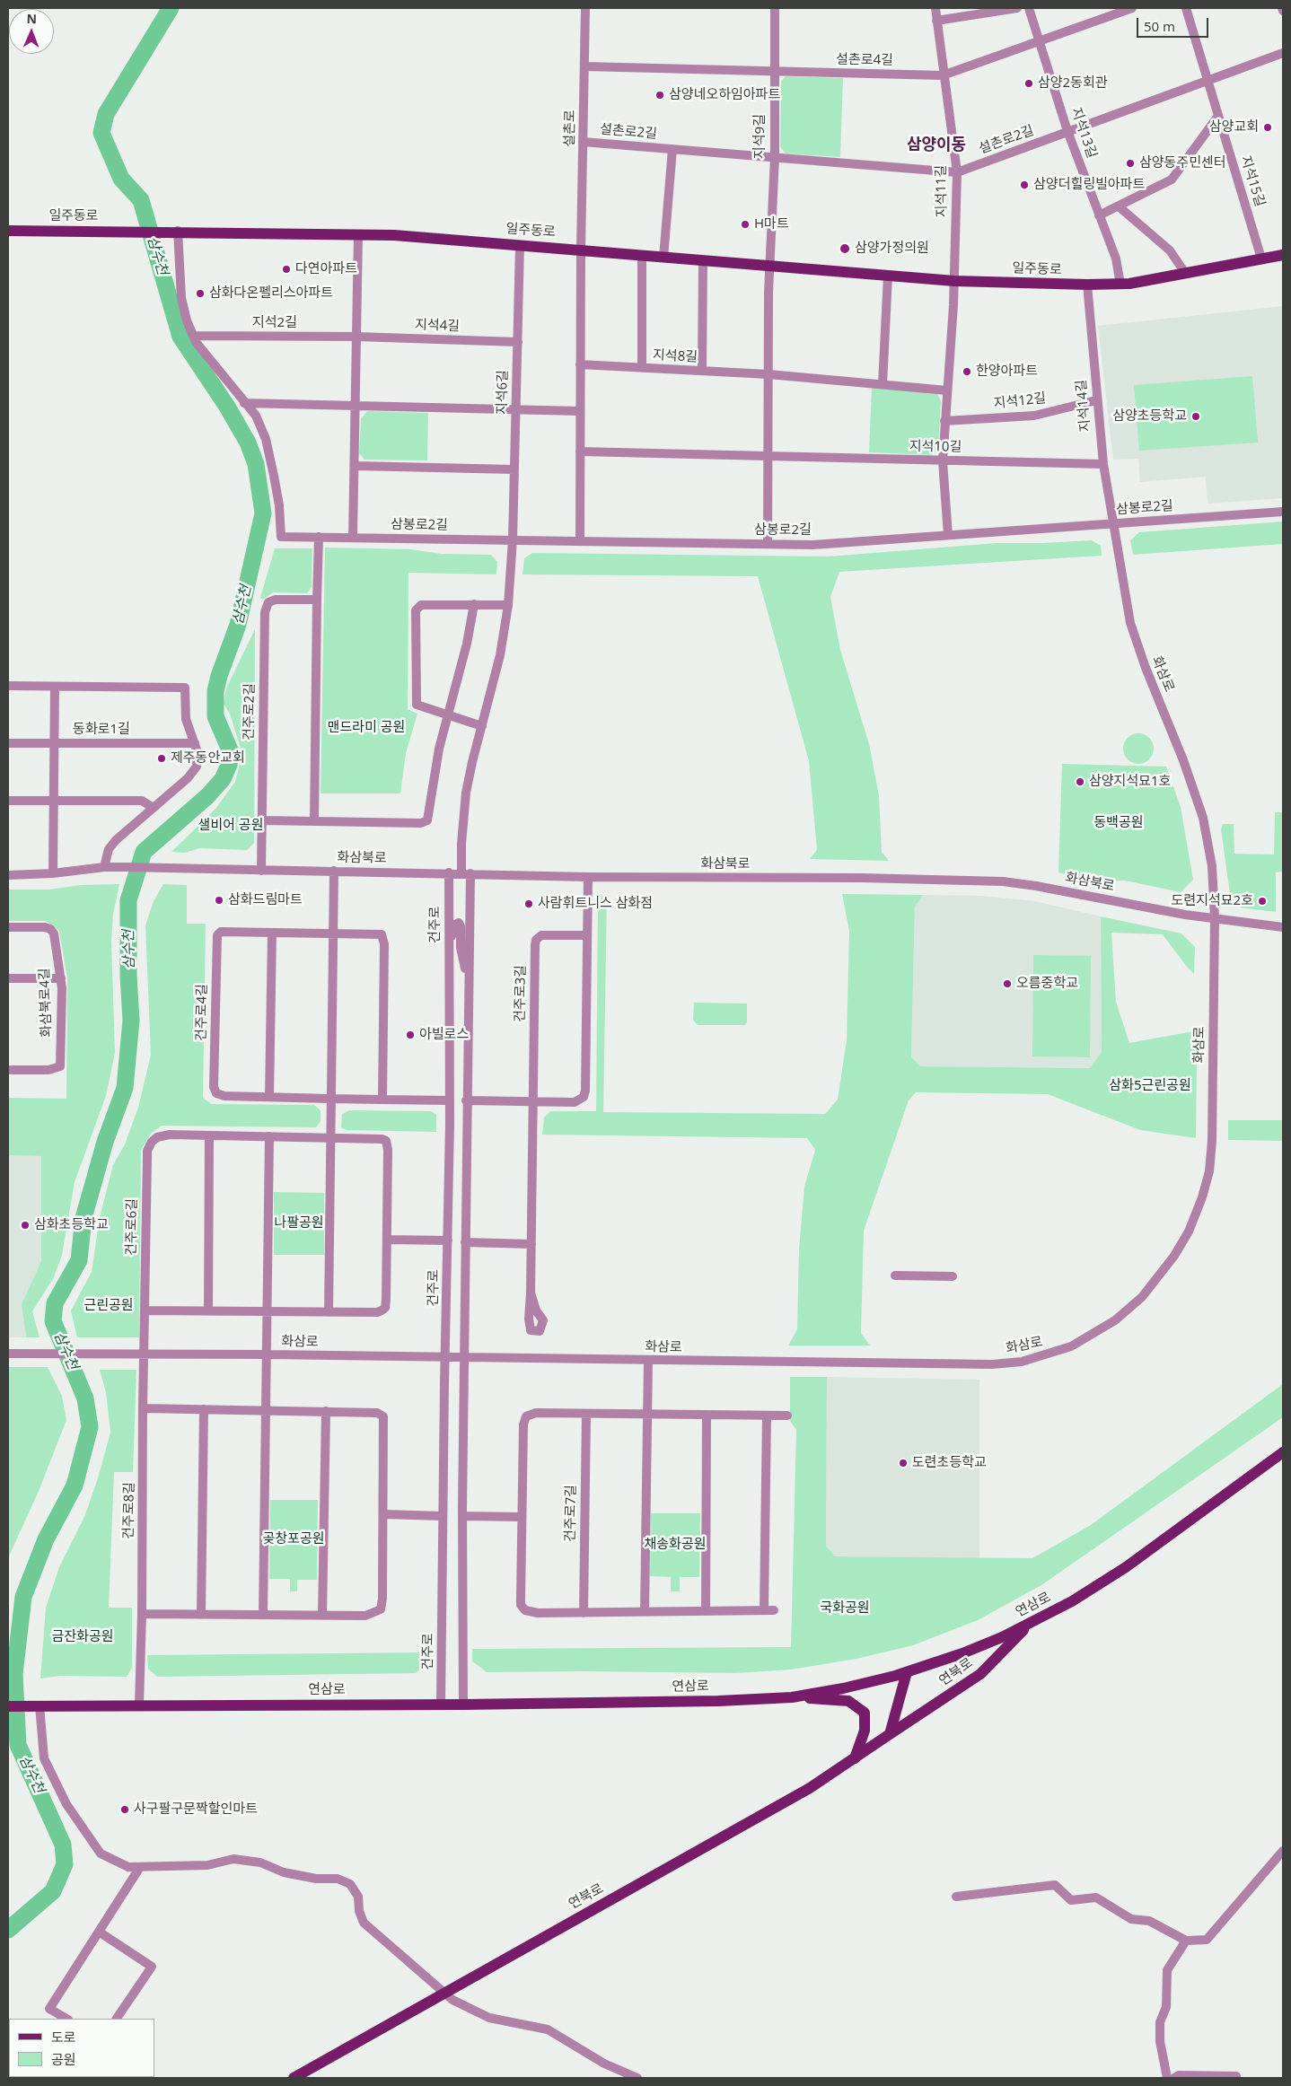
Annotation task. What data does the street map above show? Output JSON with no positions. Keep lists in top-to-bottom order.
{
  "streets": {
    "main road": ["일주동로", "연삼로", "연북로"],
    "street": [
      "설촌로4길",
      "설촌로",
      "설촌로2길",
      "지석13길",
      "지석9길",
      "지석15길",
      "지석11길",
      "지석2길",
      "지석4길",
      "지석8길",
      "지석6길",
      "지석12길",
      "지석14길",
      "지석10길",
      "삼봉로2길",
      "화삼로",
      "건주로2길",
      "동화로1길",
      "화삼북로",
      "건주로",
      "건주로3길",
      "화삼북로4길",
      "건주로4길",
      "건주로6길",
      "건주로8길",
      "건주로7길"
    ]
  },
  "crossings": [
    ["설촌로4길", "설촌로"],
    ["설촌로4길", "지석13길"],
    ["설촌로4길", "지석9길"],
    ["설촌로4길", "지석11길"],
    ["설촌로", "설촌로2길"],
    ["설촌로", "일주동로"],
    ["설촌로2길", "지석13길"],
    ["설촌로2길", "지석9길"],
    ["설촌로2길", "지석15길"],
    ["설촌로2길", "지석11길"],
    ["설촌로2길", "일주동로"],
    ["지석13길", "일주동로"],
    ["지석9길", "일주동로"],
    ["지석15길", "일주동로"],
    ["지석11길", "일주동로"],
    ["일주동로", "지석6길"],
    ["일주동로", "지석14길"],
    ["지석2길", "지석4길"],
    ["지석4길", "지석6길"],
    ["지석6길", "삼봉로2길"],
    ["지석12길", "지석14길"],
    ["지석14길", "지석10길"],
    ["지석14길", "삼봉로2길"],
    ["지석14길", "화삼로"],
    ["삼봉로2길", "화삼로"],
    ["화삼로", "화삼북로"],
    ["화삼로", "건주로"],
    ["화삼로", "건주로8길"],
    ["건주로2길", "화삼북로"],
    ["화삼북로", "건주로"],
    ["건주로", "건주로4길"],
    ["건주로", "연삼로"],
    ["건주로6길", "건주로8길"],
    ["건주로8길", "연삼로"],
    ["연삼로", "연북로"]
  ],
  "districts": ["삼양이동"],
  "water": ["삼수천"],
  "parks": [
    "맨드라미 공원",
    "동백공원",
    "샐비어 공원",
    "삼화5근린공원",
    "나팔공원",
    "근린공원",
    "곶창포공원",
    "채송화공원",
    "국화공원",
    "금잔화공원"
  ],
  "places": [
    "삼양2동회관",
    "삼양네오하임아파트",
    "삼양교회",
    "삼양동주민센터",
    "삼양더힐링빌아파트",
    "H마트",
    "삼양가정의원",
    "다연아파트",
    "삼화다온펠리스아파트",
    "한양아파트",
    "삼양초등학교",
    "제주동안교회",
    "삼양지석묘1호",
    "삼화드림마트",
    "도련지석묘2호",
    "사람휘트니스 삼화점",
    "오름중학교",
    "아빌로스",
    "삼화초등학교",
    "도련초등학교",
    "사구팔구문짝할인마트"
  ],
  "legend": ["도로", "공원"],
  "scale_bar": "50 m",
  "north": "top"
}
